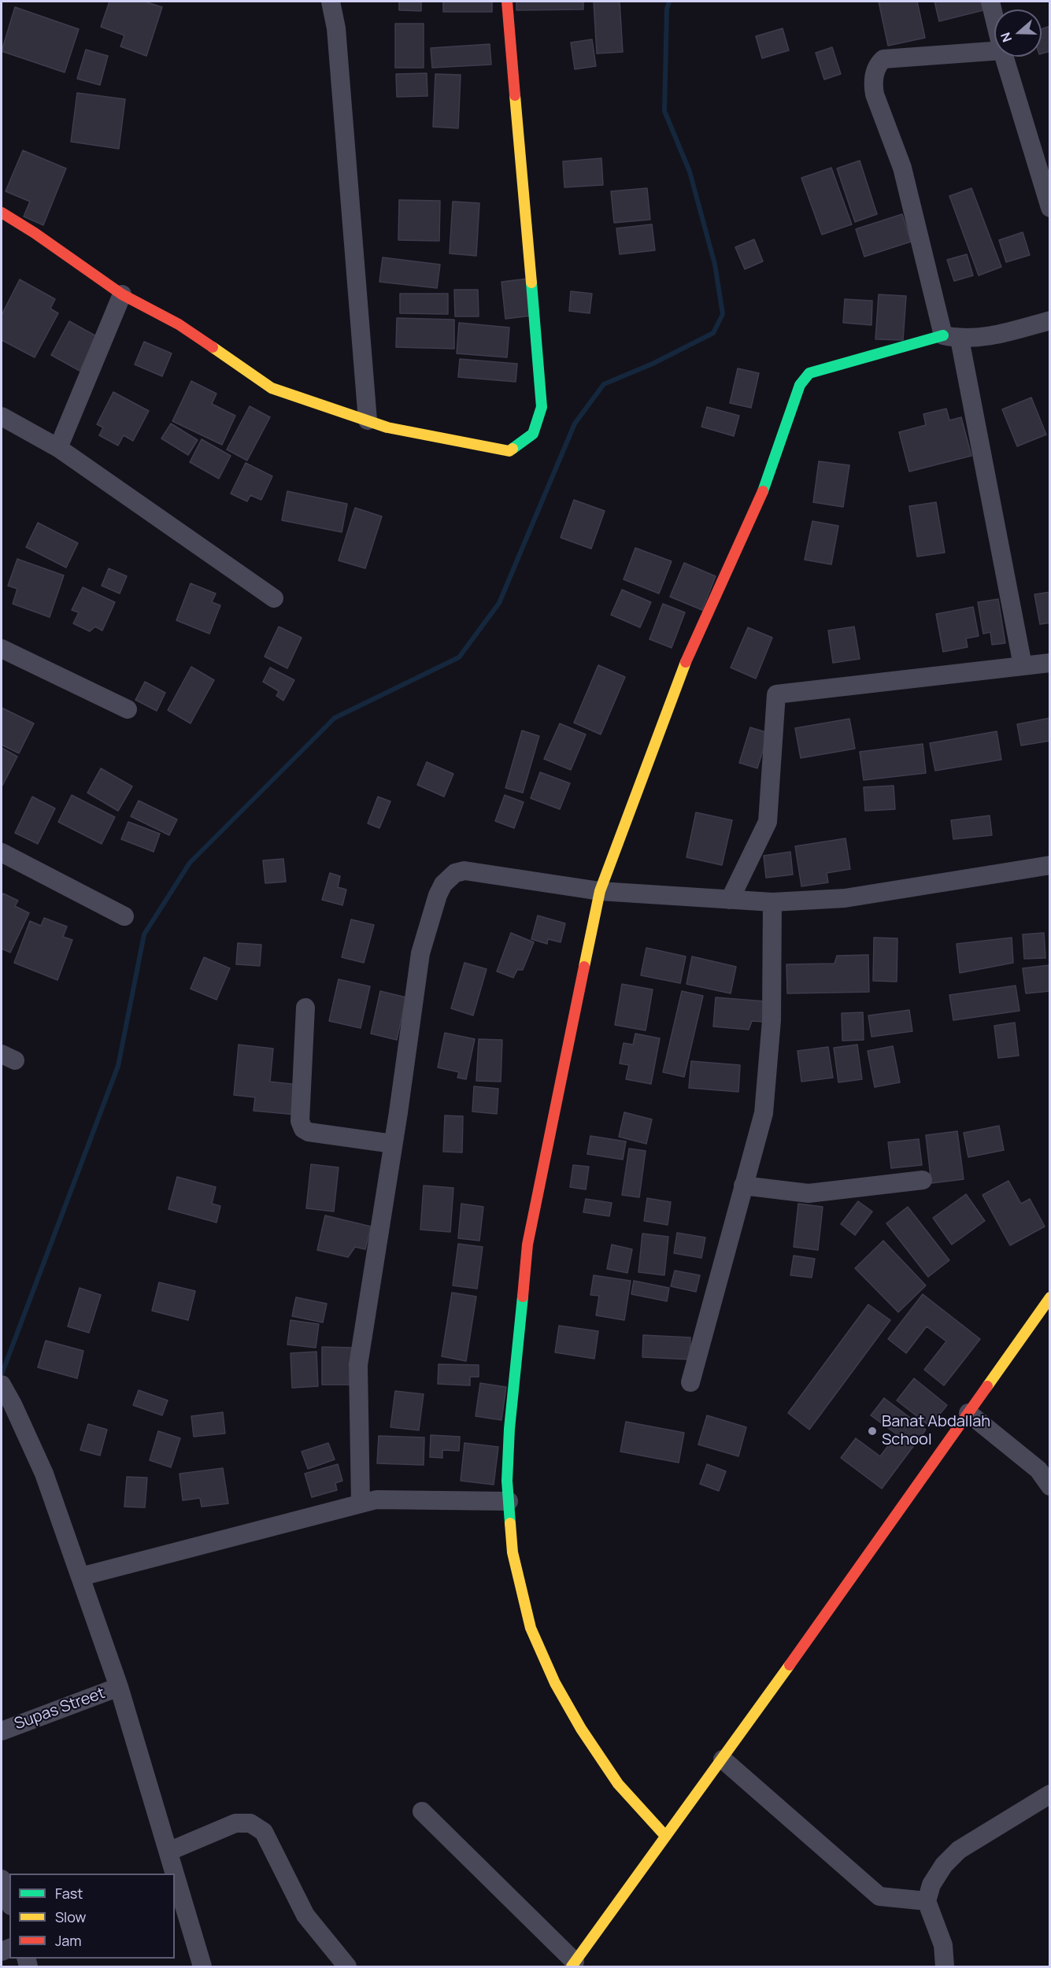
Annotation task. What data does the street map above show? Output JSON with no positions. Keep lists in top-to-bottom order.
{
  "streets": {
    "street": ["Supas Street"]
  },
  "places": ["Banat Abdallah School"],
  "legend": ["Fast", "Slow", "Jam"],
  "north": "left"
}
